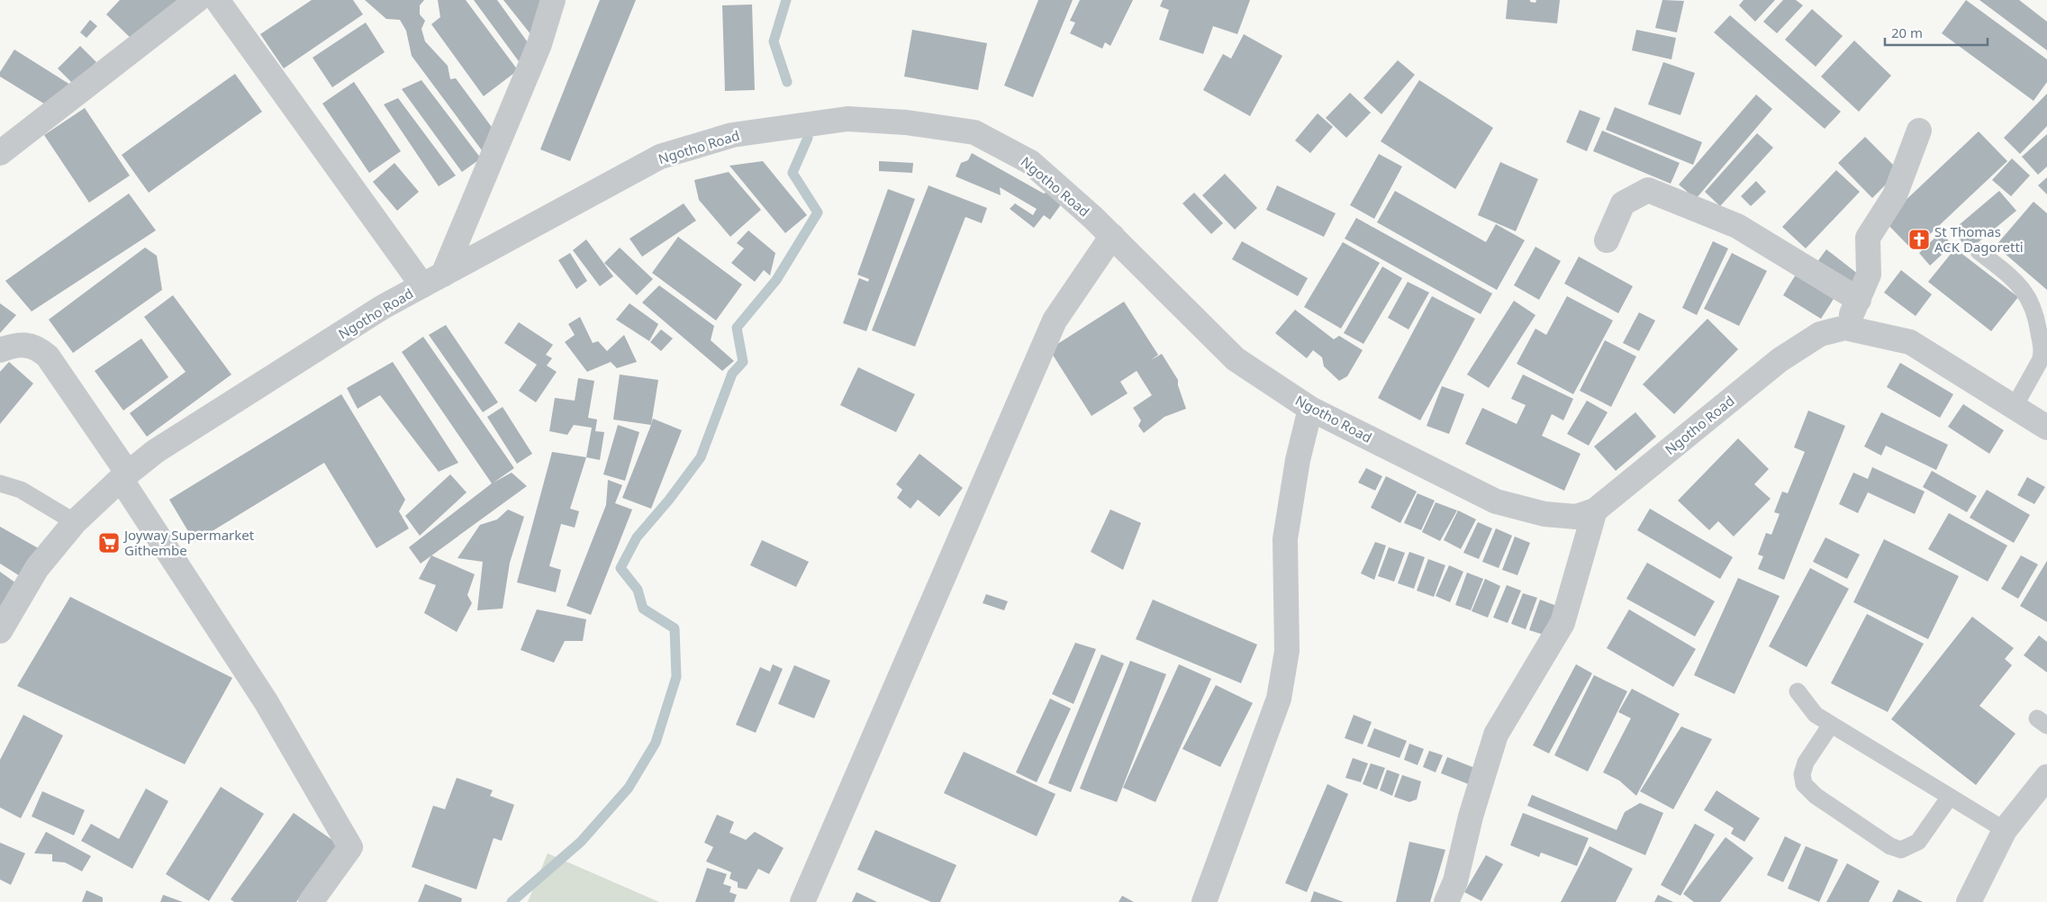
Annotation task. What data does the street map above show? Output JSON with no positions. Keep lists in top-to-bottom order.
{
  "streets": {
    "street": ["Ngotho Road"]
  },
  "places": {
    "church": ["St Thomas ACK Dagoretti"],
    "supermarket": ["Joyway Supermarket Githembe"]
  },
  "scale_bar": "20 m"
}
